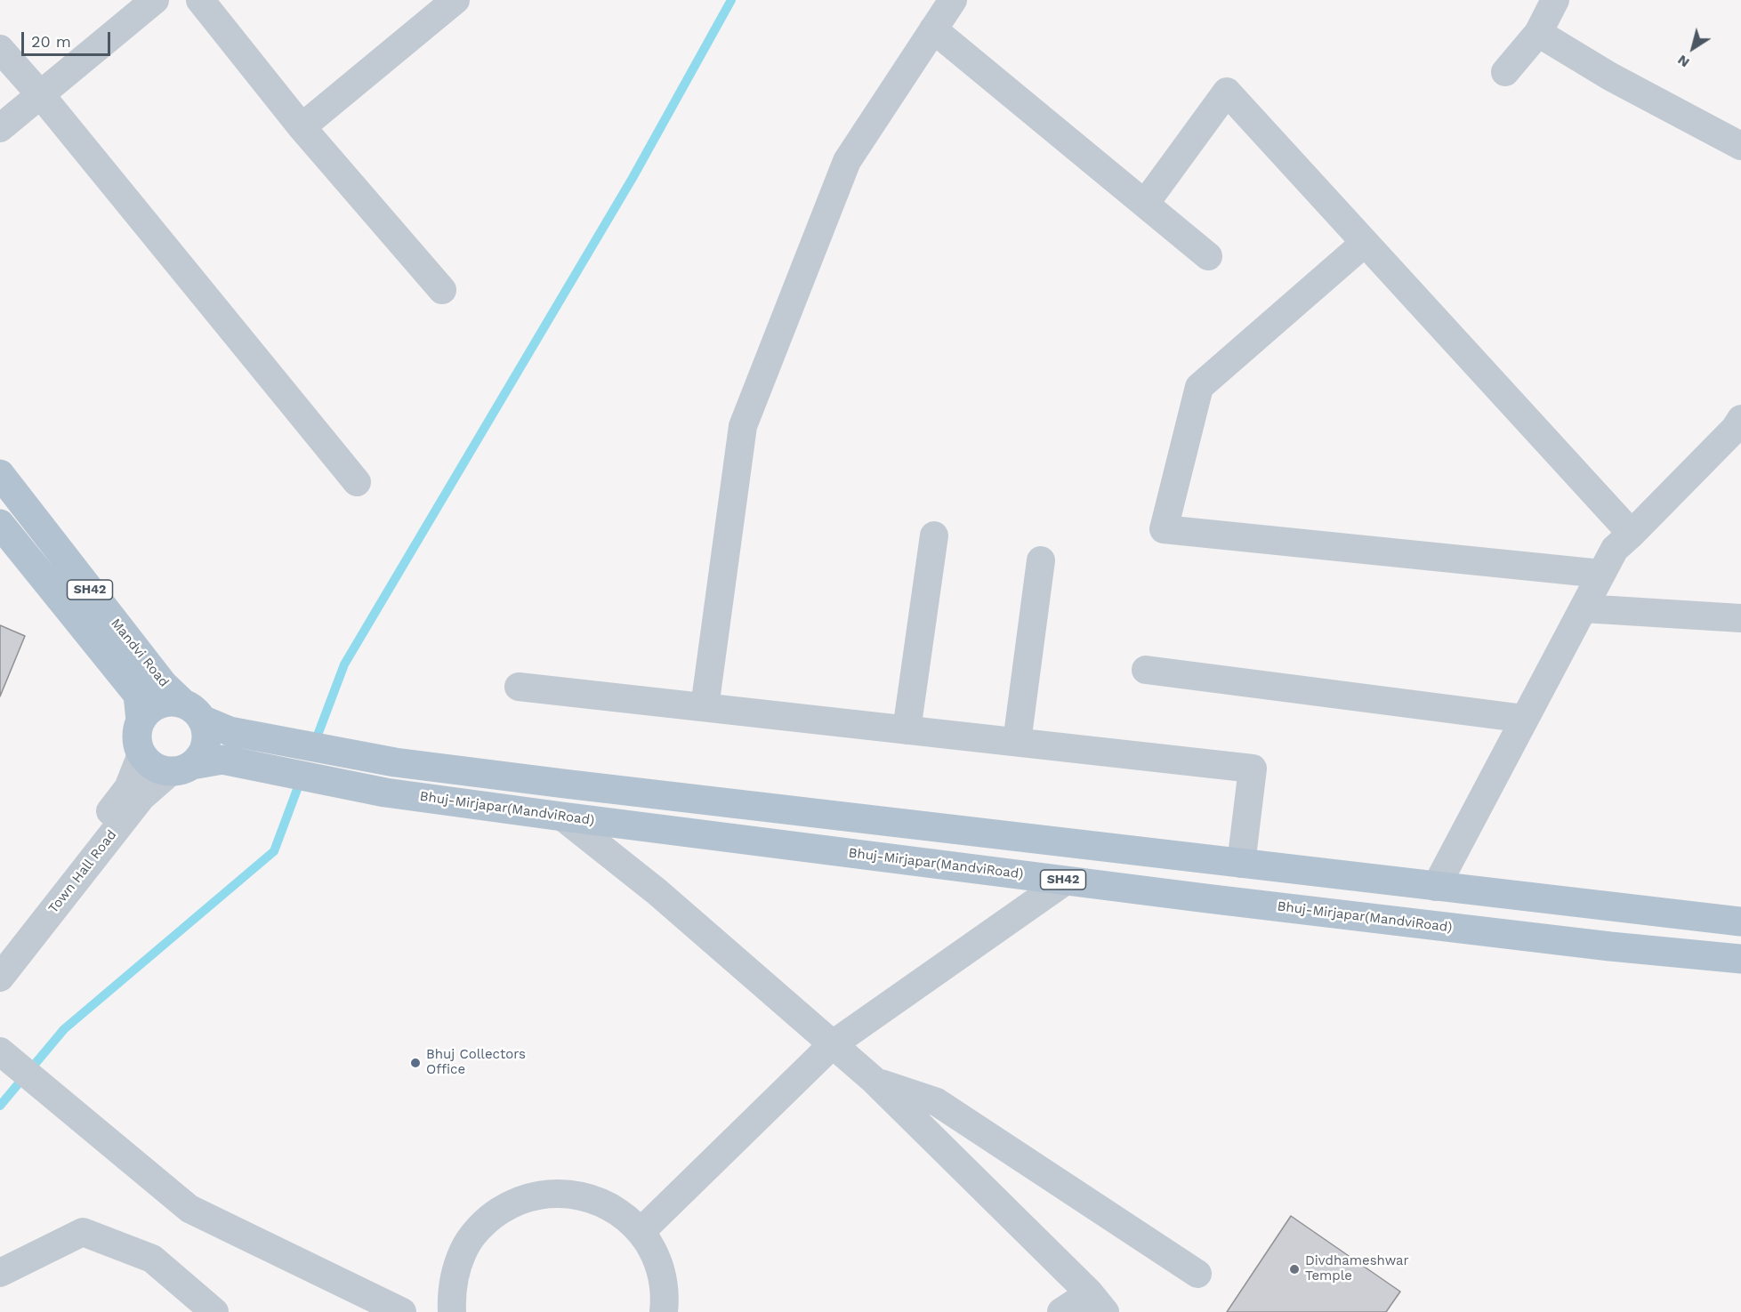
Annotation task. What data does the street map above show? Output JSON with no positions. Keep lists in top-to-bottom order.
{
  "streets": {
    "main road": ["SH42", "Mandvi Road", "Bhuj-Mirjapar(MandviRoad)"],
    "street": ["Town Hall Road"]
  },
  "crossings": [
    ["SH42", "Mandvi Road"],
    ["Mandvi Road", "Bhuj-Mirjapar(MandviRoad)"],
    ["Mandvi Road", "Town Hall Road"],
    ["Bhuj-Mirjapar(MandviRoad)", "Town Hall Road"]
  ],
  "places": ["Bhuj Collectors Office", "Divdhameshwar Temple"],
  "scale_bar": "20 m",
  "north": "bottom left"
}
